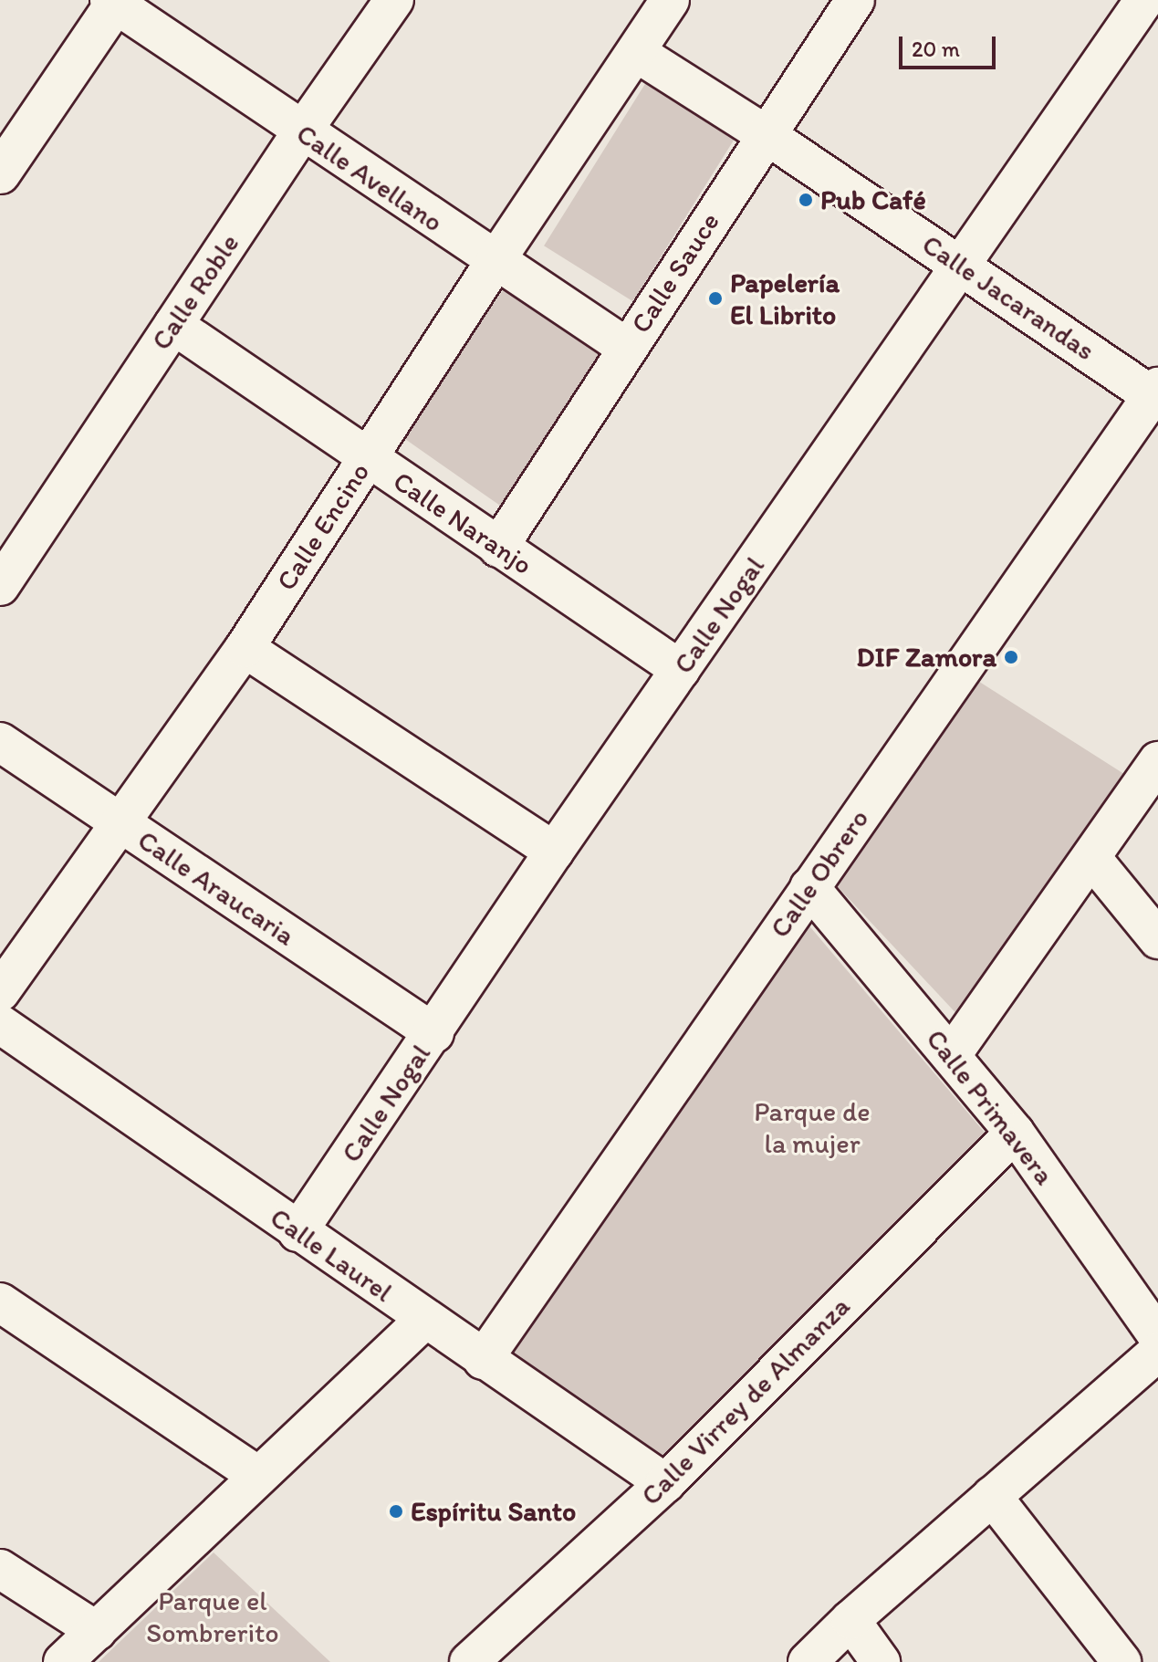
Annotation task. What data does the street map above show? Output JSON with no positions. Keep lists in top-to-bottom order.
{
  "streets": {
    "street": [
      "Calle Avellano",
      "Calle Sauce",
      "Calle Roble",
      "Calle Jacarandas",
      "Calle Naranjo",
      "Calle Encino",
      "Calle Nogal",
      "Calle Obrero",
      "Calle Araucaria",
      "Calle Primavera",
      "Calle Laurel",
      "Calle Virrey de Almanza"
    ]
  },
  "crossings": [
    ["Calle Avellano", "Calle Sauce"],
    ["Calle Avellano", "Calle Roble"],
    ["Calle Avellano", "Calle Encino"],
    ["Calle Sauce", "Calle Jacarandas"],
    ["Calle Sauce", "Calle Naranjo"],
    ["Calle Roble", "Calle Naranjo"],
    ["Calle Jacarandas", "Calle Encino"],
    ["Calle Jacarandas", "Calle Nogal"],
    ["Calle Jacarandas", "Calle Obrero"],
    ["Calle Naranjo", "Calle Encino"],
    ["Calle Naranjo", "Calle Nogal"],
    ["Calle Encino", "Calle Araucaria"],
    ["Calle Nogal", "Calle Araucaria"],
    ["Calle Nogal", "Calle Laurel"],
    ["Calle Obrero", "Calle Primavera"],
    ["Calle Obrero", "Calle Laurel"],
    ["Calle Primavera", "Calle Virrey de Almanza"],
    ["Calle Laurel", "Calle Virrey de Almanza"]
  ],
  "parks": ["Parque de la mujer", "Parque el Sombrerito"],
  "places": [
    "Pub Café",
    "Papelería El Librito",
    "DIF Zamora",
    "Espíritu Santo"
  ],
  "scale_bar": "20 m"
}
